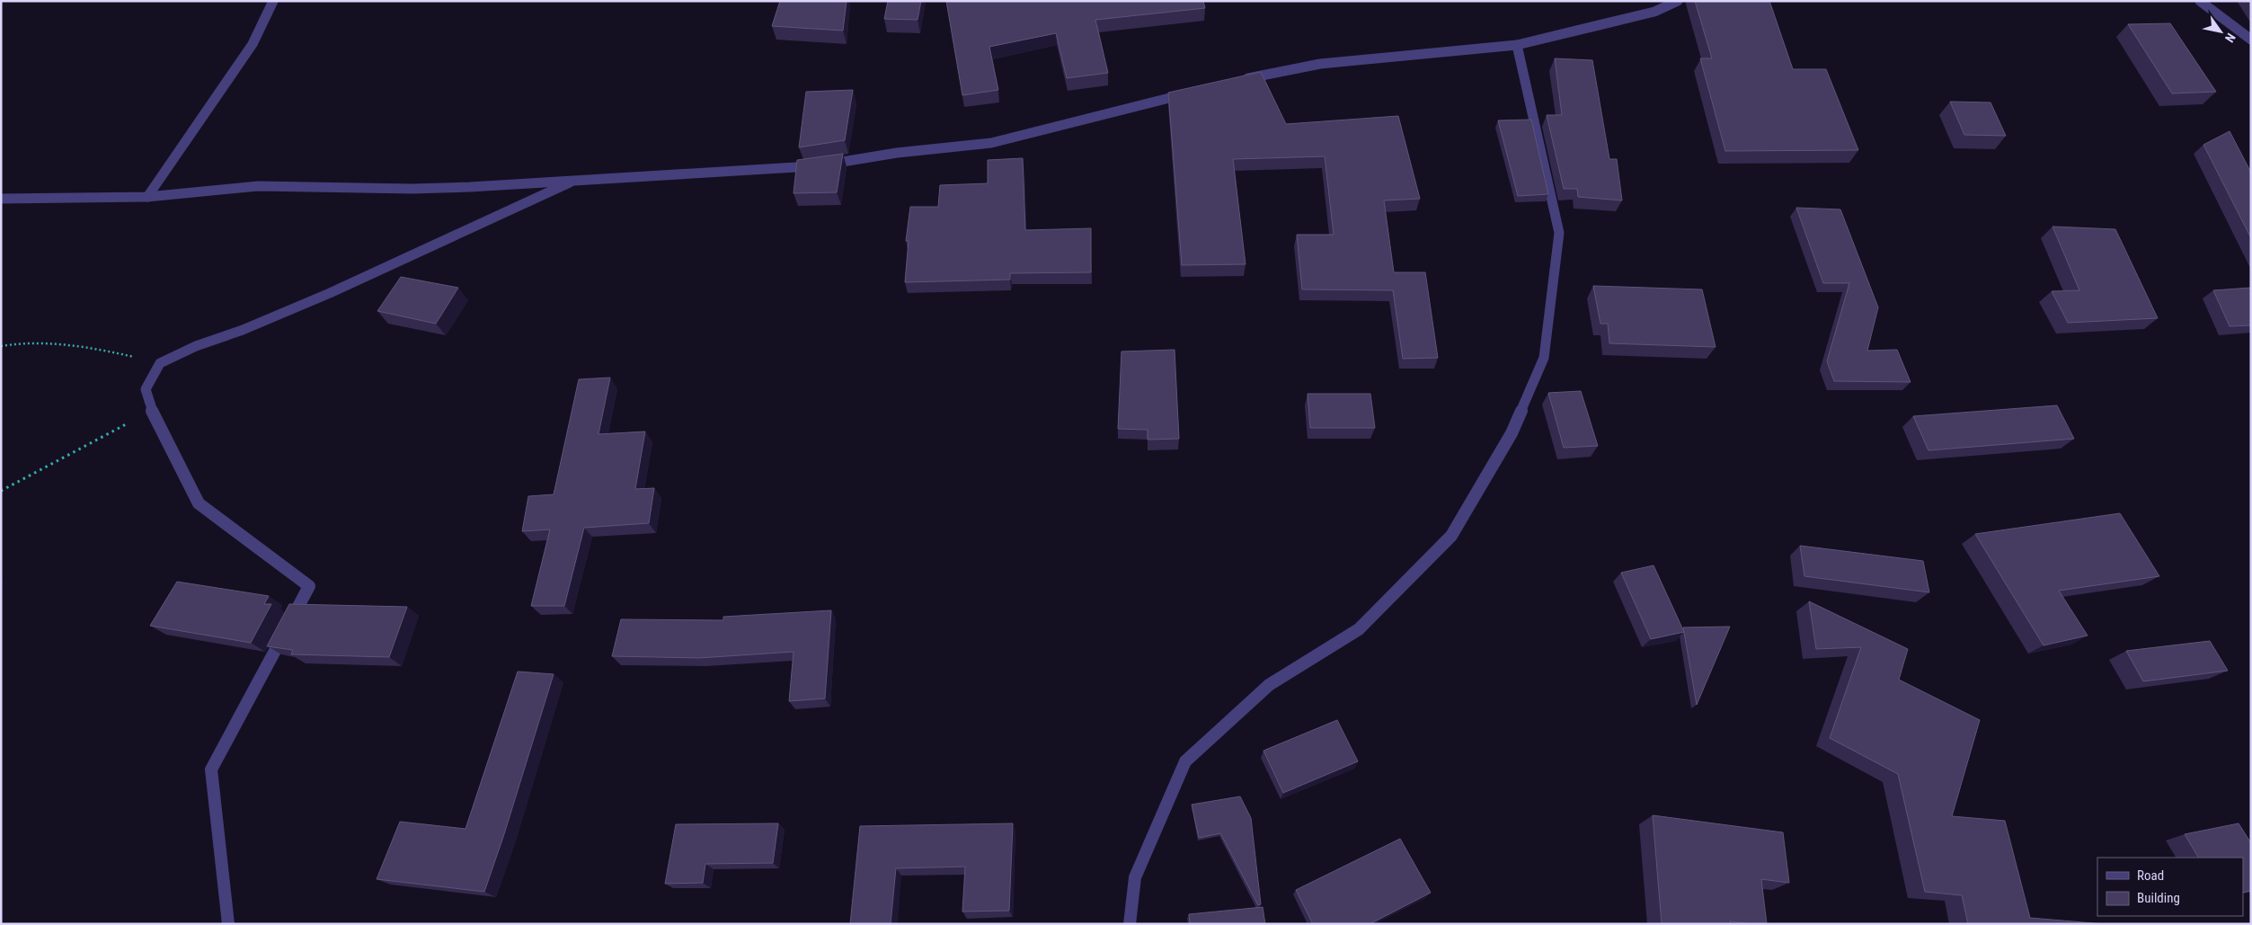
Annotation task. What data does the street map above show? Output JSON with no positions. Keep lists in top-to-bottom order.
{
  "legend": ["Road", "Building"],
  "north": "bottom right"
}
